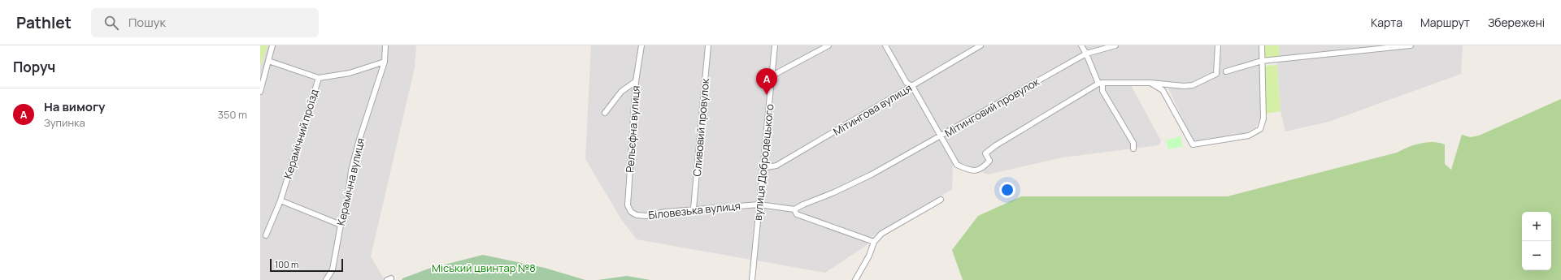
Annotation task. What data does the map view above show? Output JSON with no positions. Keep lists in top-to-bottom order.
{
  "streets": {
    "street": [
      "Мітинговий провулок",
      "Мітингова вулиця",
      "Сливовий провулок",
      "Рельєфна вулиця",
      "Керамічний проїзд",
      "вулиця Добродецького",
      "Керамічна вулиця",
      "Біловезька вулиця"
    ]
  },
  "crossings": [
    ["Мітинговий провулок", "Біловезька вулиця"],
    ["Мітингова вулиця", "вулиця Добродецького"],
    ["Сливовий провулок", "Біловезька вулиця"],
    ["Рельєфна вулиця", "Біловезька вулиця"],
    ["Керамічний проїзд", "Керамічна вулиця"],
    ["вулиця Добродецького", "Біловезька вулиця"]
  ],
  "parks": ["Міський цвинтар №8"],
  "scale_bar": "100 m",
  "page": {
    "header": "Pathlet",
    "search": "Пошук",
    "nav": ["Карта", "Маршрут", "Збережені"],
    "heading": "Поруч",
    "pins": "A",
    "list": [
      {
        "mark": "A",
        "name": "На вимогу",
        "note": "Зупинка",
        "value": "350 m"
      }
    ],
    "map_buttons": ["+", "−"],
    "scale": "100 m"
  }
}
